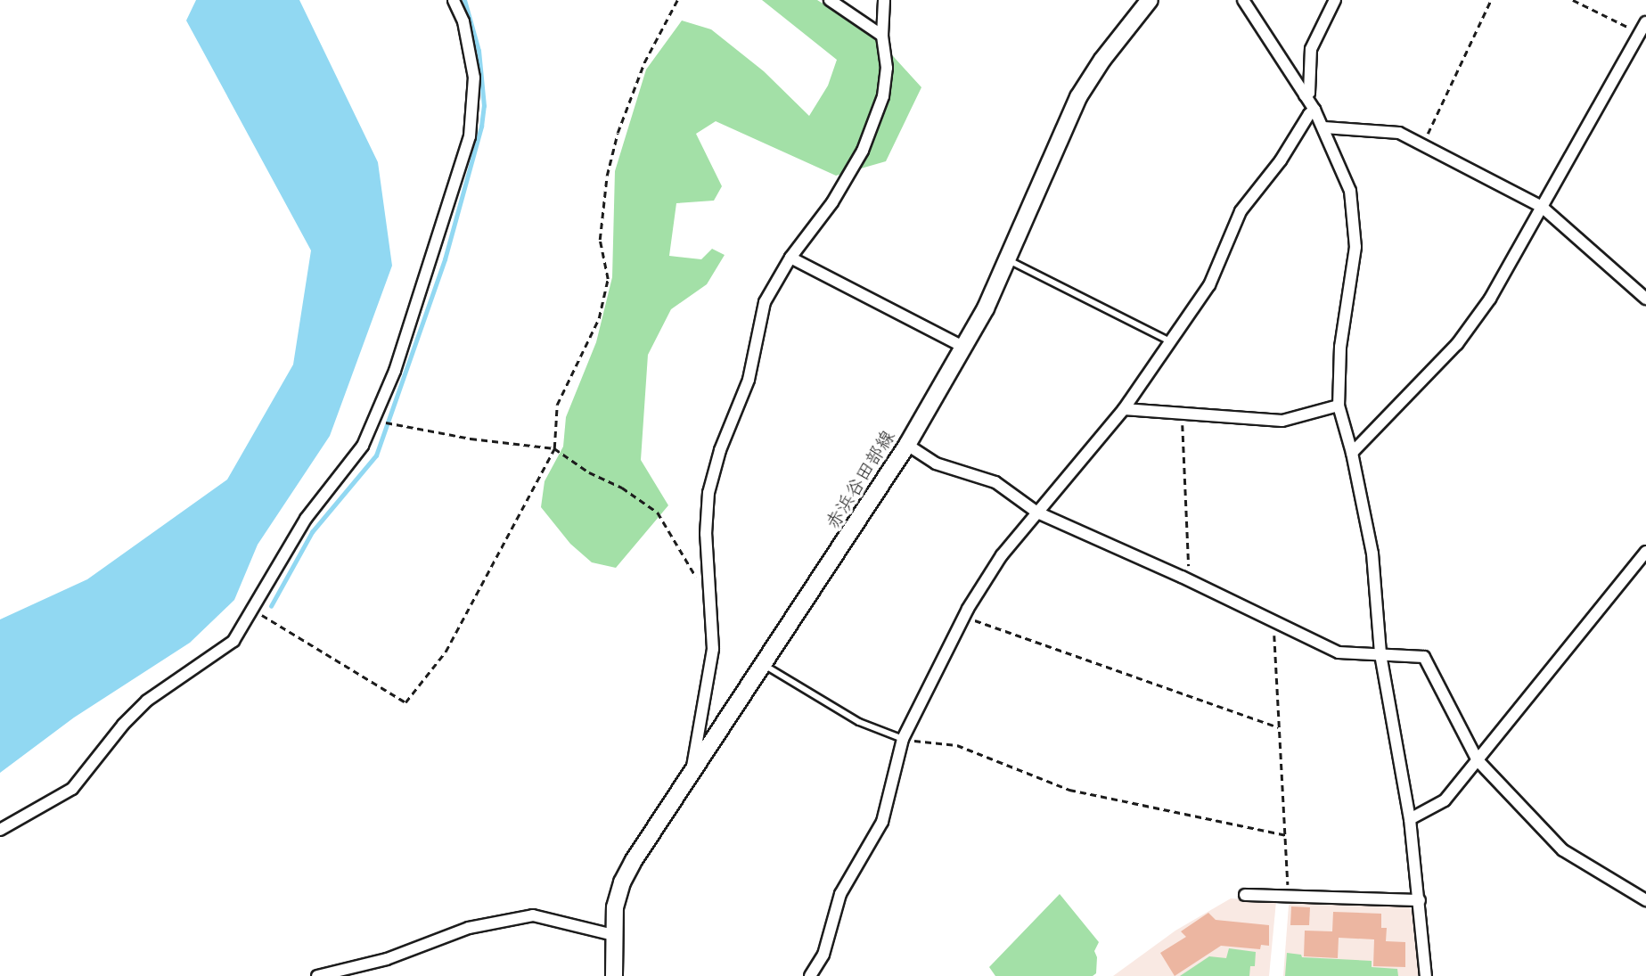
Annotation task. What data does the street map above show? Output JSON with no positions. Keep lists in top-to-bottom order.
{
  "streets": {
    "main road": ["赤浜谷田部線"]
  }
}
